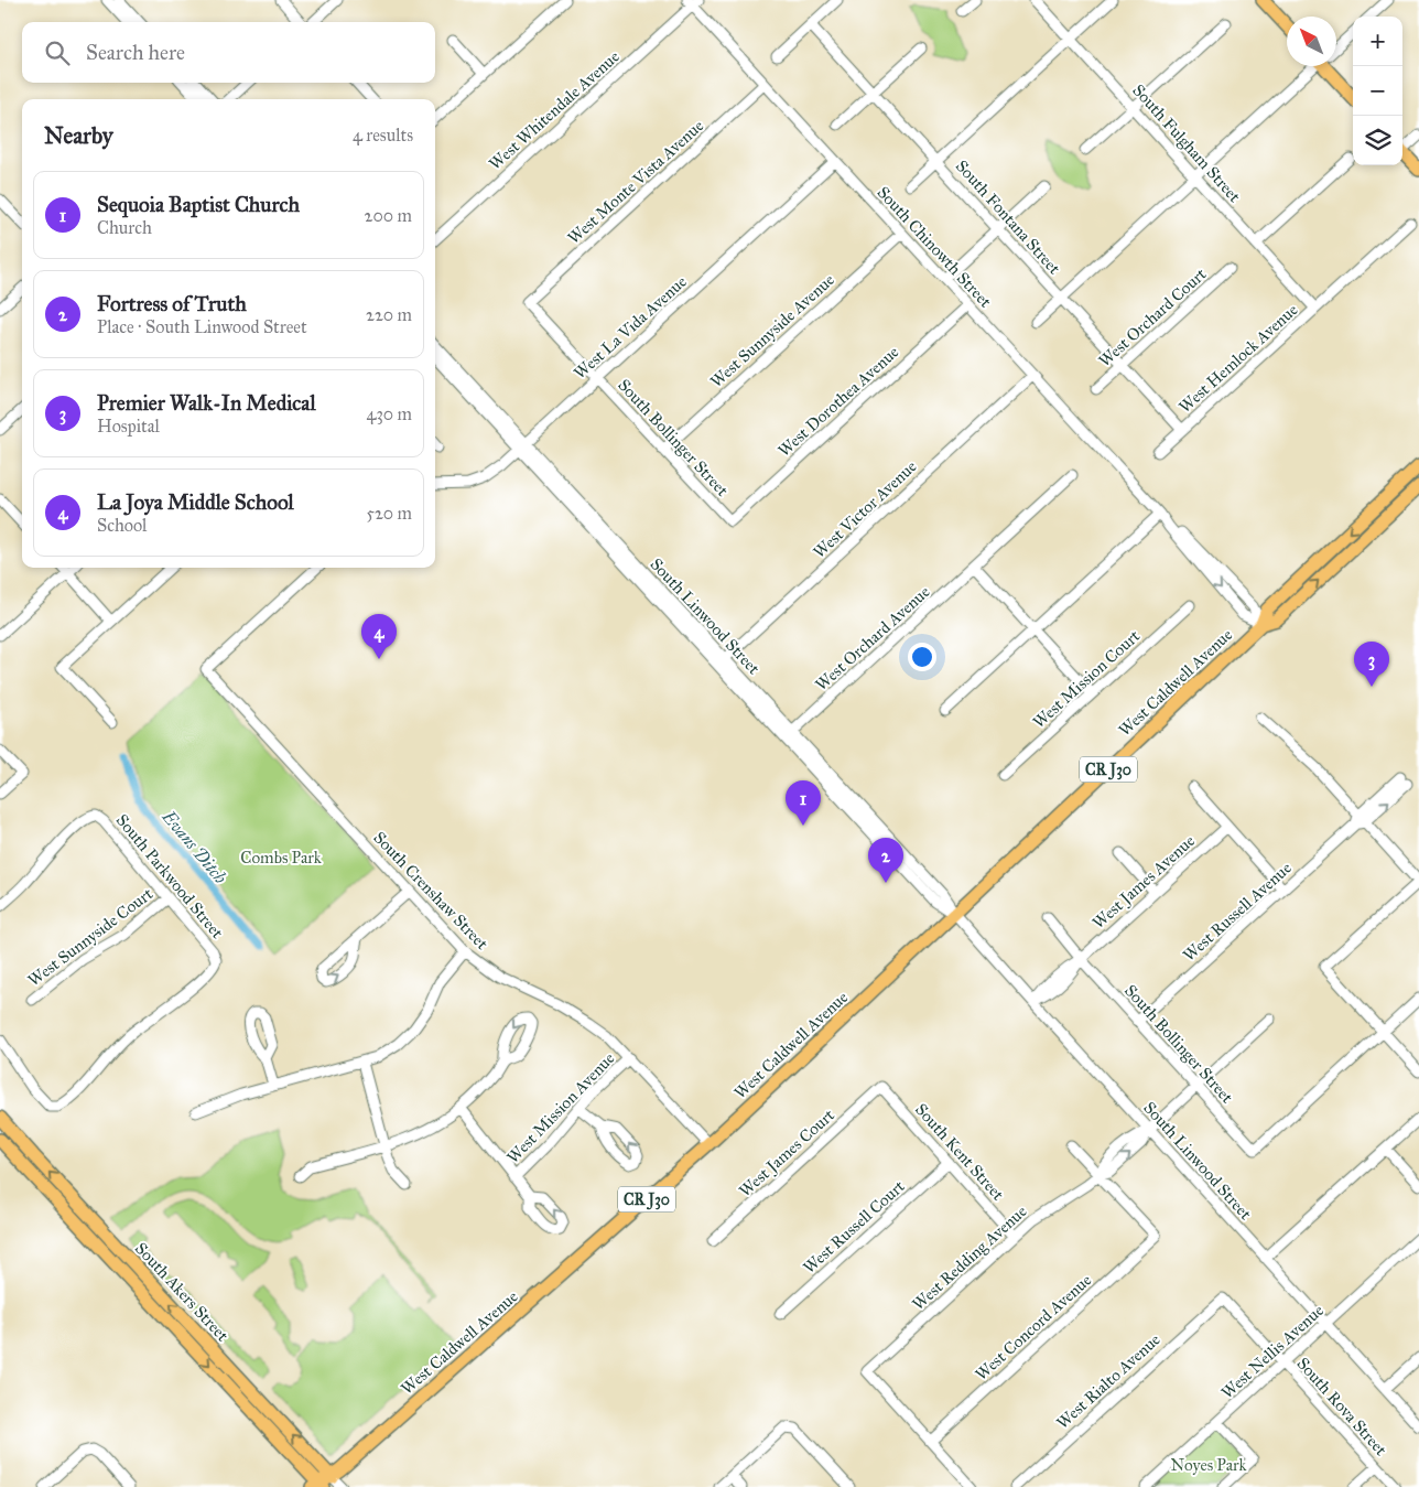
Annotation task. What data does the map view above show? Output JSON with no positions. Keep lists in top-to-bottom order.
{
  "streets": {
    "main road": ["West Caldwell Avenue", "CR J30", "South Akers Street"],
    "street": [
      "West Whitendale Avenue",
      "South Fulgham Street",
      "West Monte Vista Avenue",
      "South Fontana Street",
      "South Chinowth Street",
      "West Orchard Court",
      "West La Vida Avenue",
      "West Sunnyside Avenue",
      "West Hemlock Avenue",
      "West Dorothea Avenue",
      "South Bollinger Street",
      "West Victor Avenue",
      "South Linwood Street",
      "West Orchard Avenue",
      "West Mission Court",
      "South Parkwood Street",
      "West James Avenue",
      "South Crenshaw Street",
      "West Russell Avenue",
      "West Sunnyside Court",
      "West Mission Avenue",
      "South Kent Street",
      "West James Court",
      "West Russell Court",
      "West Redding Avenue",
      "West Concord Avenue",
      "West Nellis Avenue",
      "West Rialto Avenue",
      "South Rova Street"
    ]
  },
  "crossings": [
    ["West Whitendale Avenue", "South Chinowth Street"],
    ["South Fulgham Street", "West Hemlock Avenue"],
    ["West Monte Vista Avenue", "South Chinowth Street"],
    ["West Monte Vista Avenue", "South Bollinger Street"],
    ["South Fontana Street", "West Orchard Court"],
    ["South Fontana Street", "West Hemlock Avenue"],
    ["South Chinowth Street", "West La Vida Avenue"],
    ["South Chinowth Street", "West Sunnyside Avenue"],
    ["South Chinowth Street", "West Dorothea Avenue"],
    ["South Chinowth Street", "West Victor Avenue"],
    ["South Chinowth Street", "West Caldwell Avenue"],
    ["West La Vida Avenue", "South Bollinger Street"],
    ["West La Vida Avenue", "South Linwood Street"],
    ["West Sunnyside Avenue", "South Bollinger Street"],
    ["West Dorothea Avenue", "South Bollinger Street"],
    ["South Bollinger Street", "West James Avenue"],
    ["South Bollinger Street", "West Russell Avenue"],
    ["South Bollinger Street", "West Redding Avenue"],
    ["West Victor Avenue", "South Linwood Street"],
    ["South Linwood Street", "West Orchard Avenue"],
    ["South Linwood Street", "West Caldwell Avenue"],
    ["South Linwood Street", "West James Avenue"],
    ["South Linwood Street", "West Redding Avenue"],
    ["South Linwood Street", "West Nellis Avenue"],
    ["West Caldwell Avenue", "South Crenshaw Street"],
    ["West Caldwell Avenue", "South Akers Street"],
    ["South Parkwood Street", "West Sunnyside Court"],
    ["South Crenshaw Street", "West Mission Avenue"],
    ["South Kent Street", "West James Court"],
    ["South Kent Street", "West Russell Court"],
    ["South Kent Street", "West Redding Avenue"],
    ["West Redding Avenue", "West Concord Avenue"],
    ["West Nellis Avenue", "South Rova Street"],
    ["West Rialto Avenue", "South Rova Street"]
  ],
  "water": ["Evans Ditch"],
  "parks": ["Combs Park", "Noyes Park"],
  "north": "top left",
  "page": {
    "map_buttons": ["+", "−"],
    "search": "Search here",
    "heading": ["Nearby", "4 results"],
    "list": [
      {
        "mark": "1",
        "name": "Sequoia Baptist Church",
        "note": "Church",
        "value": "200 m"
      },
      {
        "mark": "2",
        "name": "Fortress of Truth",
        "note": "Place · South Linwood Street",
        "value": "220 m"
      },
      {
        "mark": "3",
        "name": "Premier Walk-In Medical",
        "note": "Hospital",
        "value": "430 m"
      },
      {
        "mark": "4",
        "name": "La Joya Middle School",
        "note": "School",
        "value": "520 m"
      }
    ],
    "pins": [
      "4",
      "3",
      "1",
      "2"
    ]
  }
}
